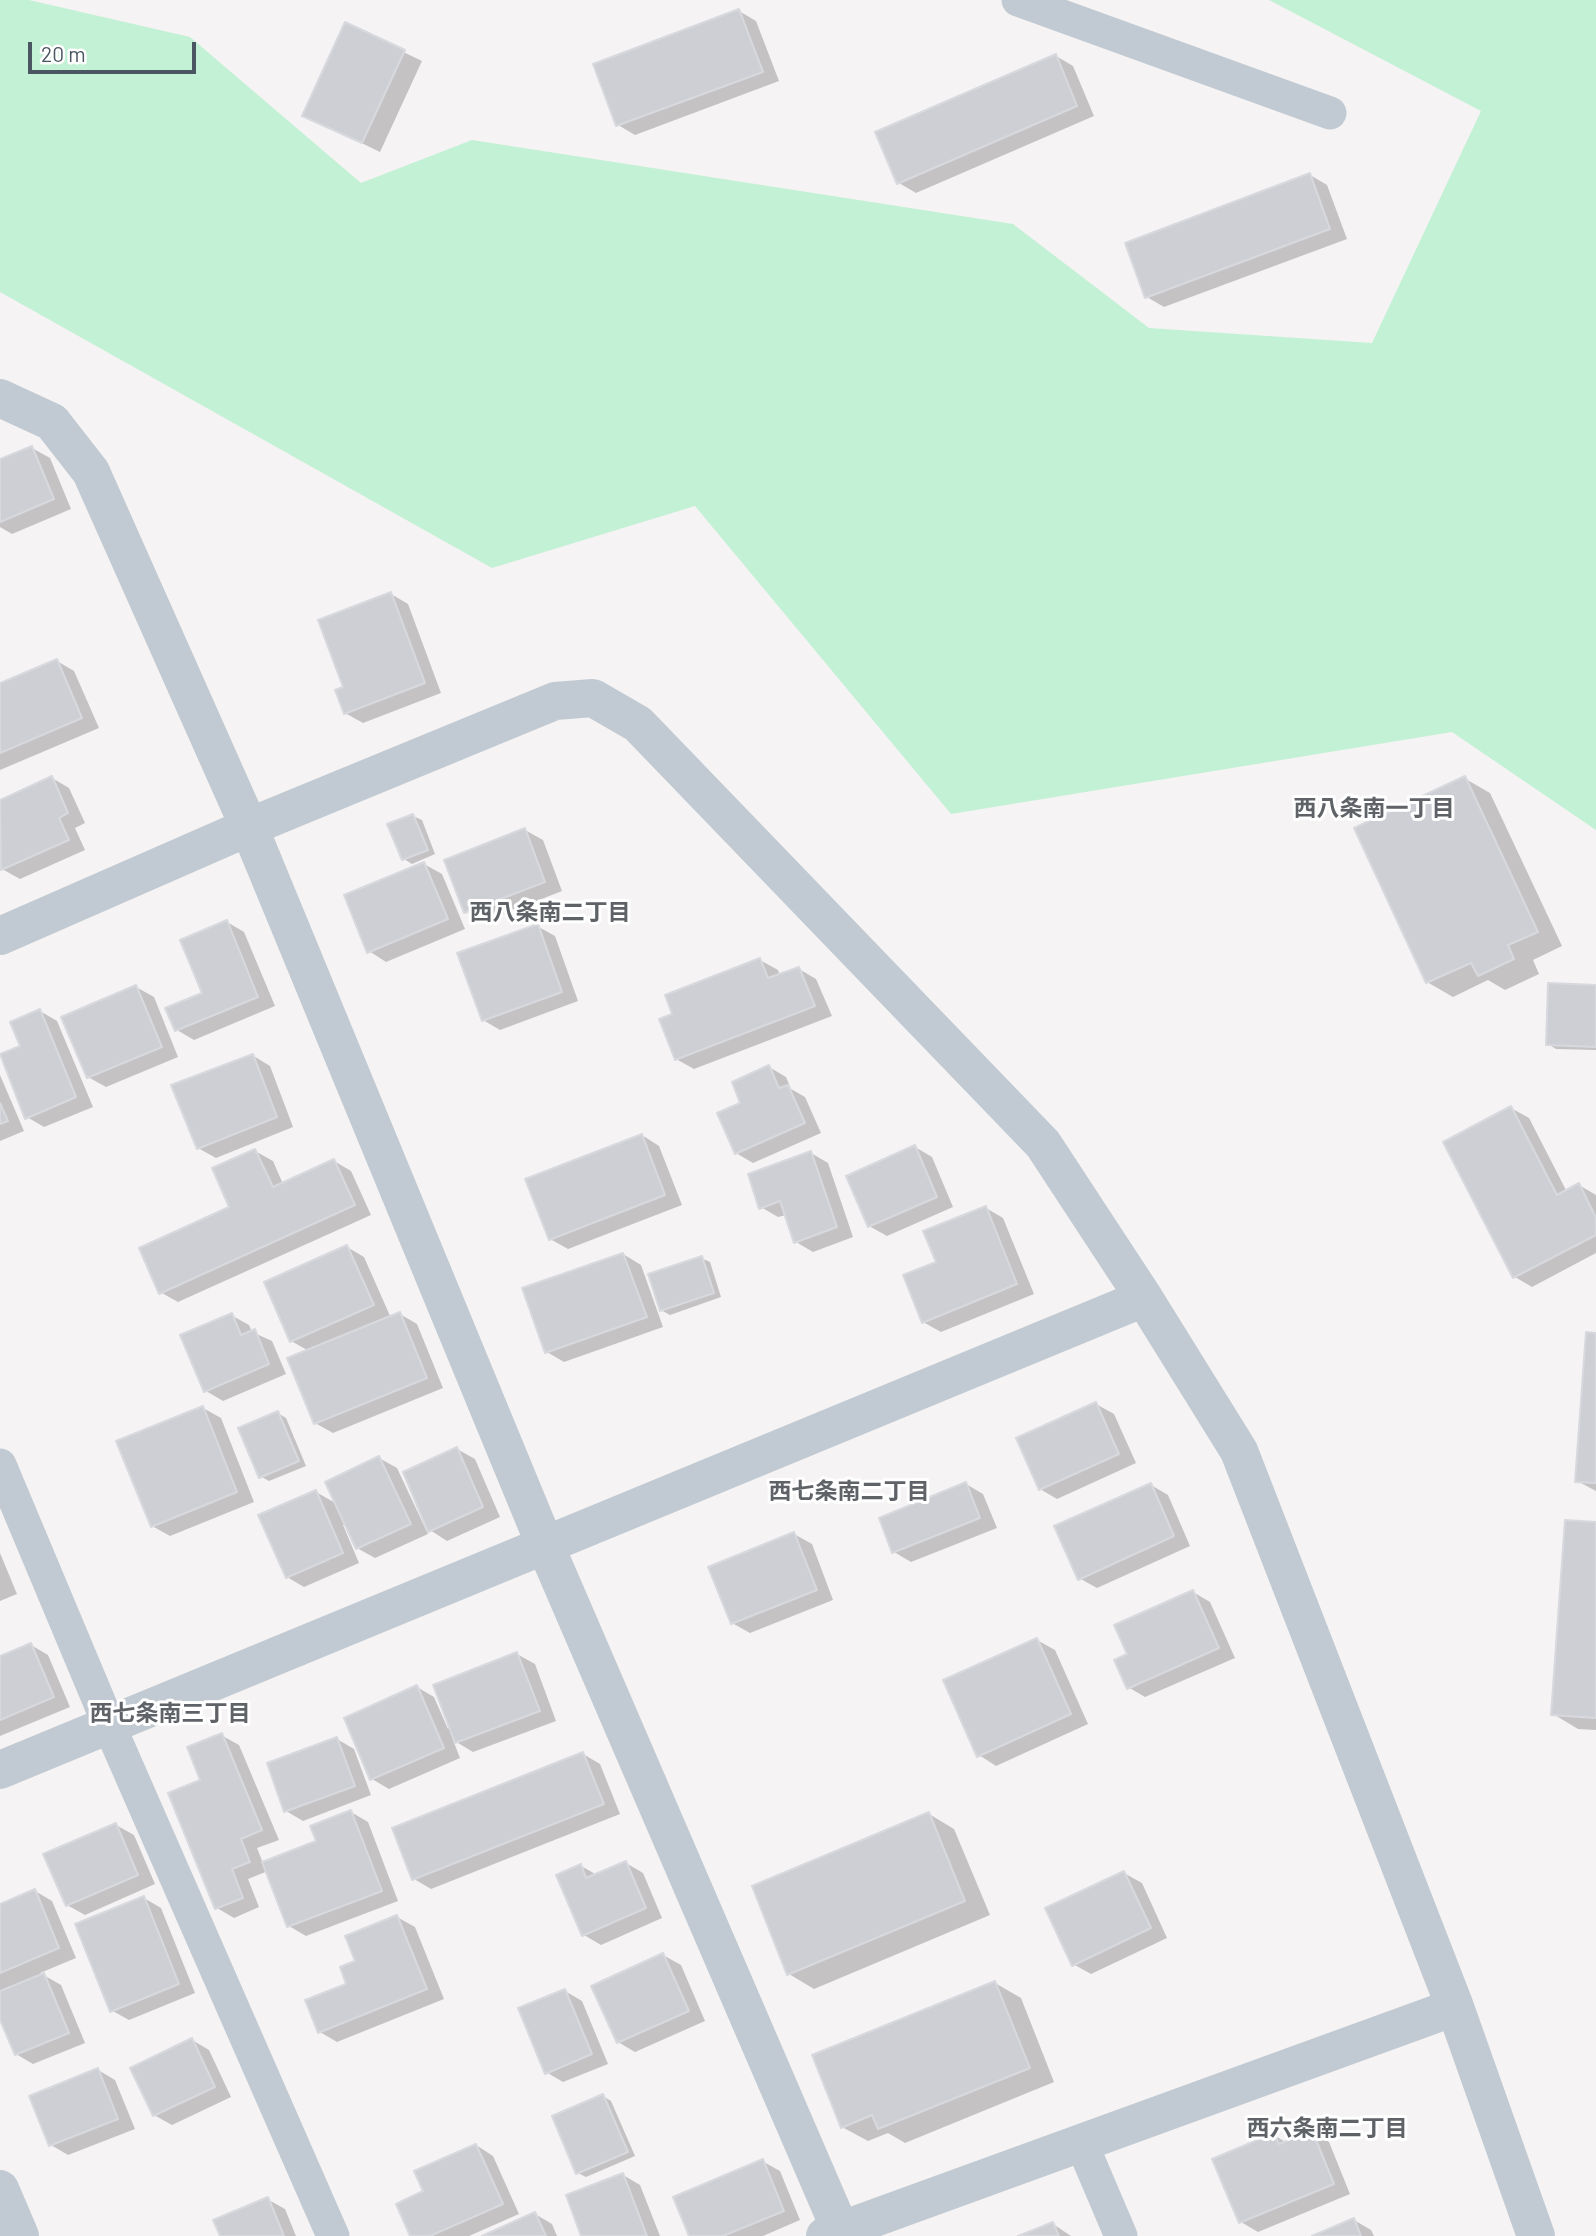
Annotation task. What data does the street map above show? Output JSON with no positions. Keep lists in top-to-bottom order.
{
  "districts": [
    "西八条南一丁目",
    "西八条南二丁目",
    "西七条南二丁目",
    "西七条南三丁目",
    "西六条南二丁目"
  ],
  "scale_bar": "20 m"
}
